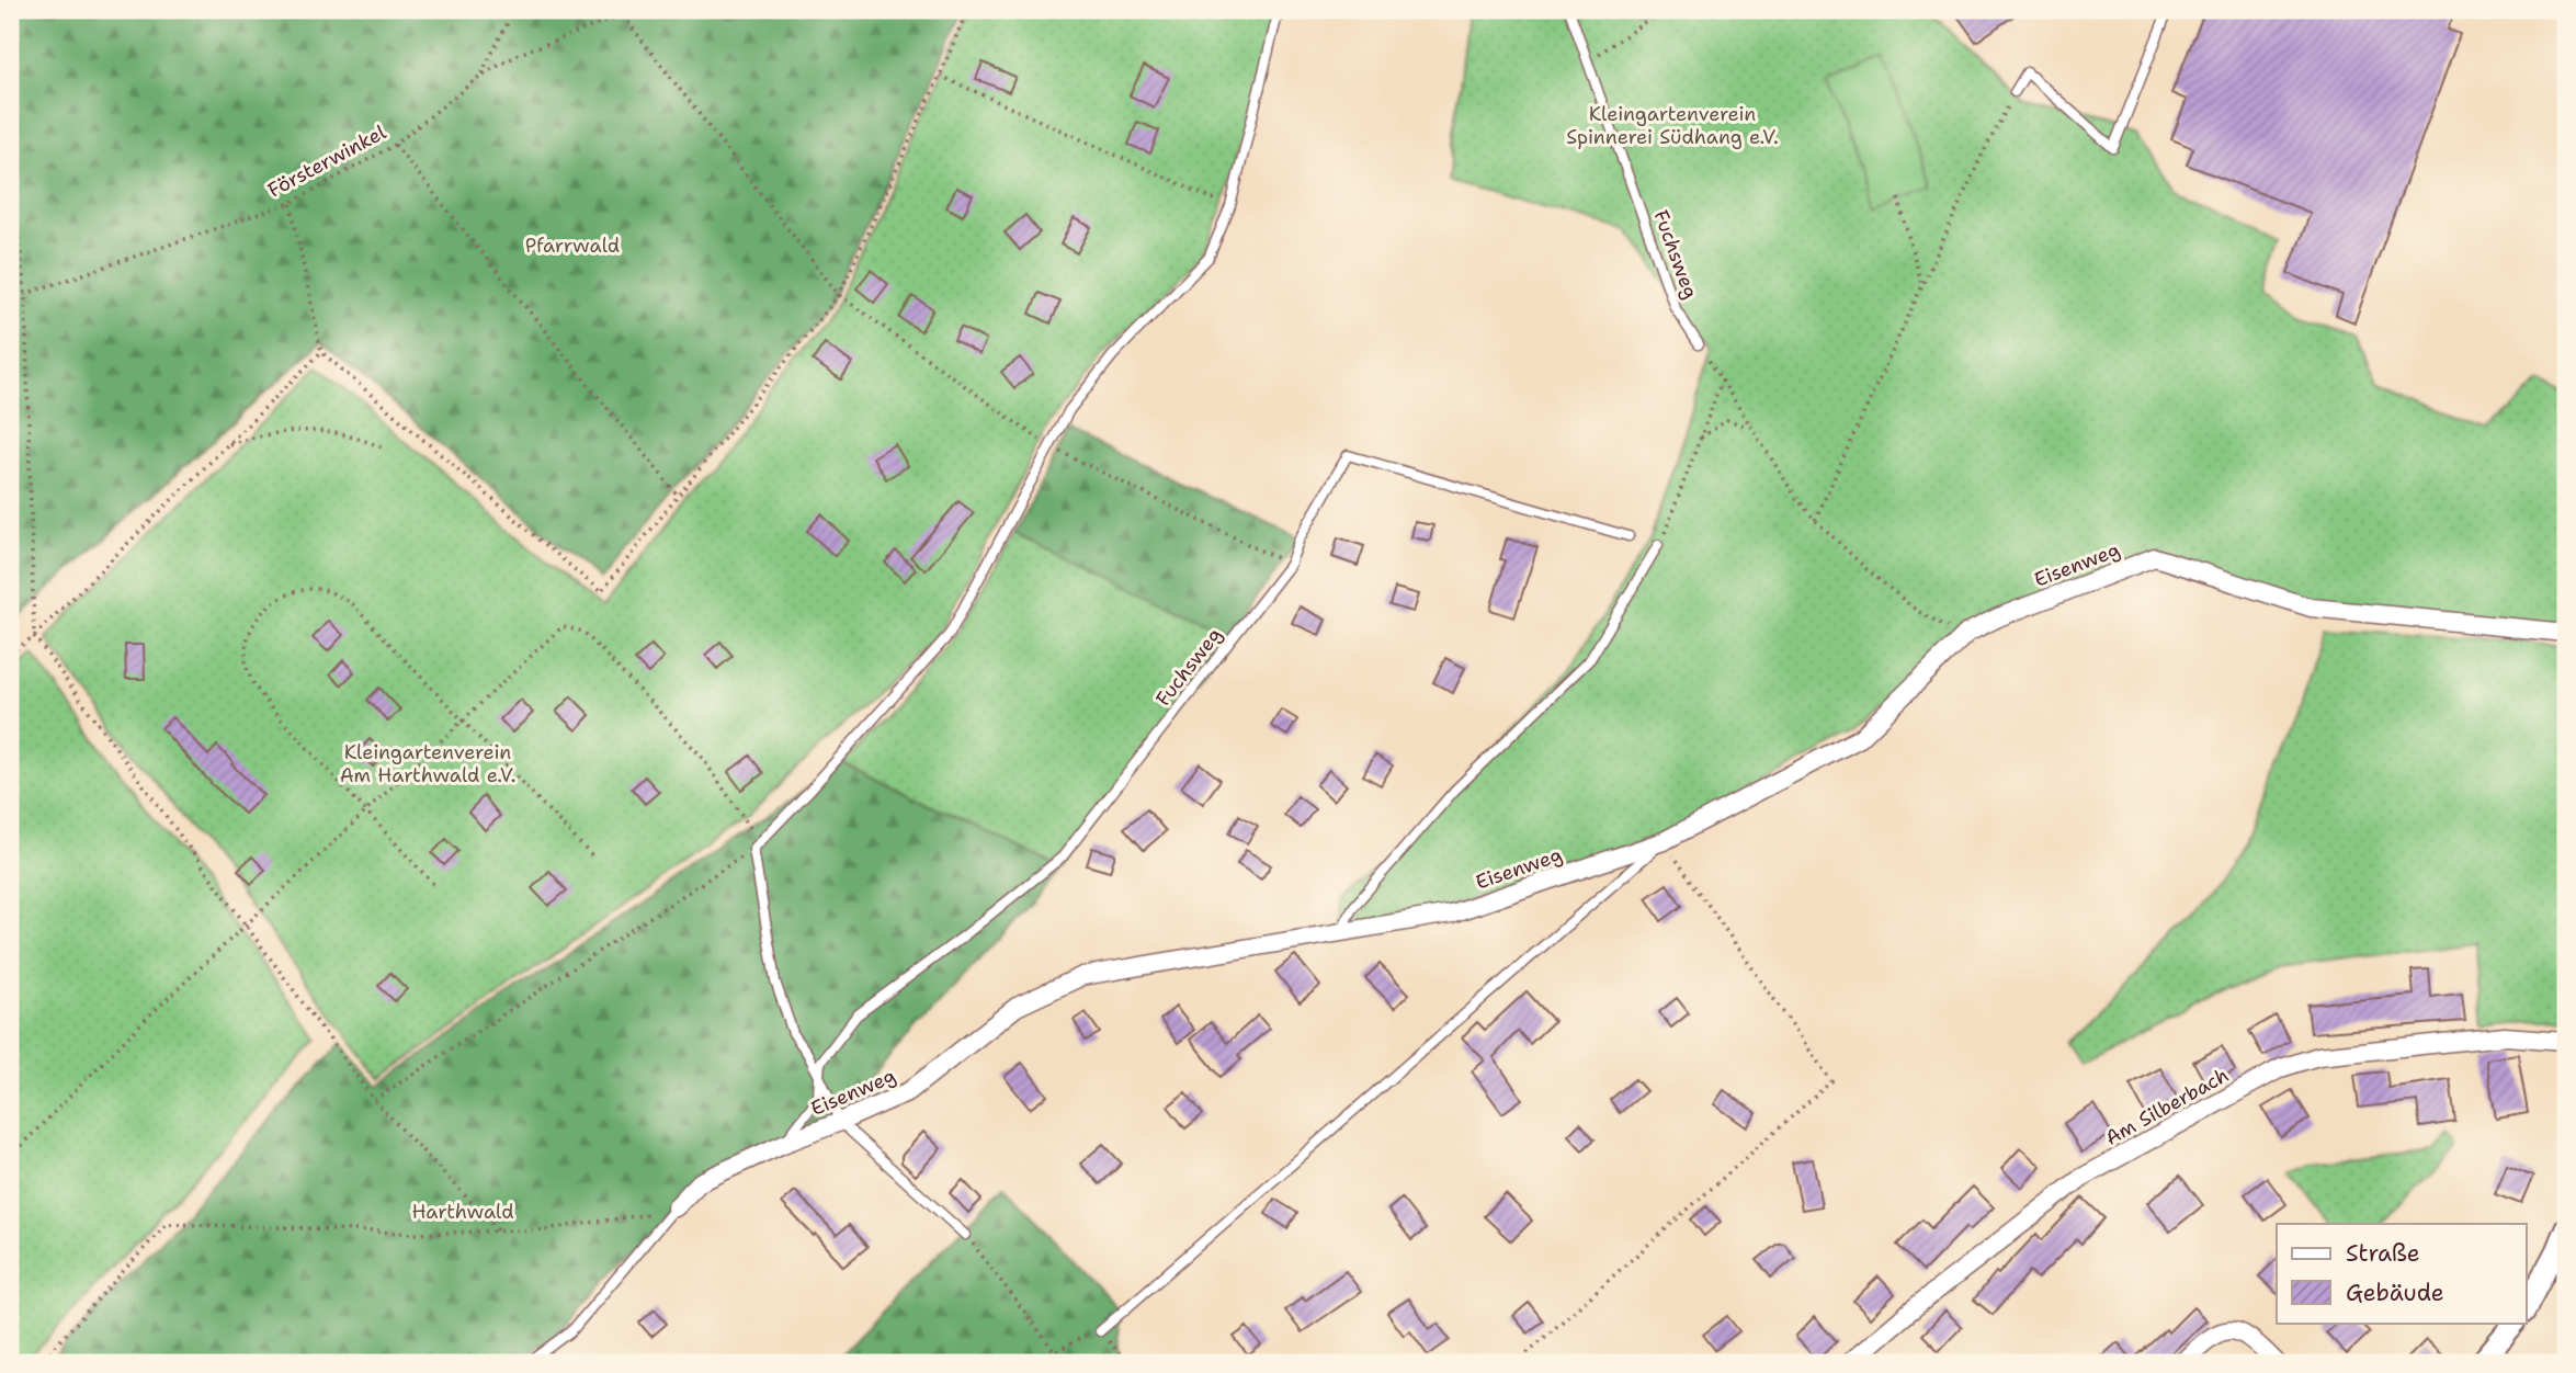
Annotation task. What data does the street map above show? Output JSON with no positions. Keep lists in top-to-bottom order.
{
  "streets": {
    "street": ["Eisenweg", "Am Silberbach"],
    "lane": ["Fuchsweg"],
    "path": ["Försterwinkel"]
  },
  "parks": [
    "Kleingartenverein Spinnerei Südhang e.V.",
    "Pfarrwald",
    "Kleingartenverein Am Harthwald e.V.",
    "Harthwald"
  ],
  "legend": ["Straße", "Gebäude"]
}
